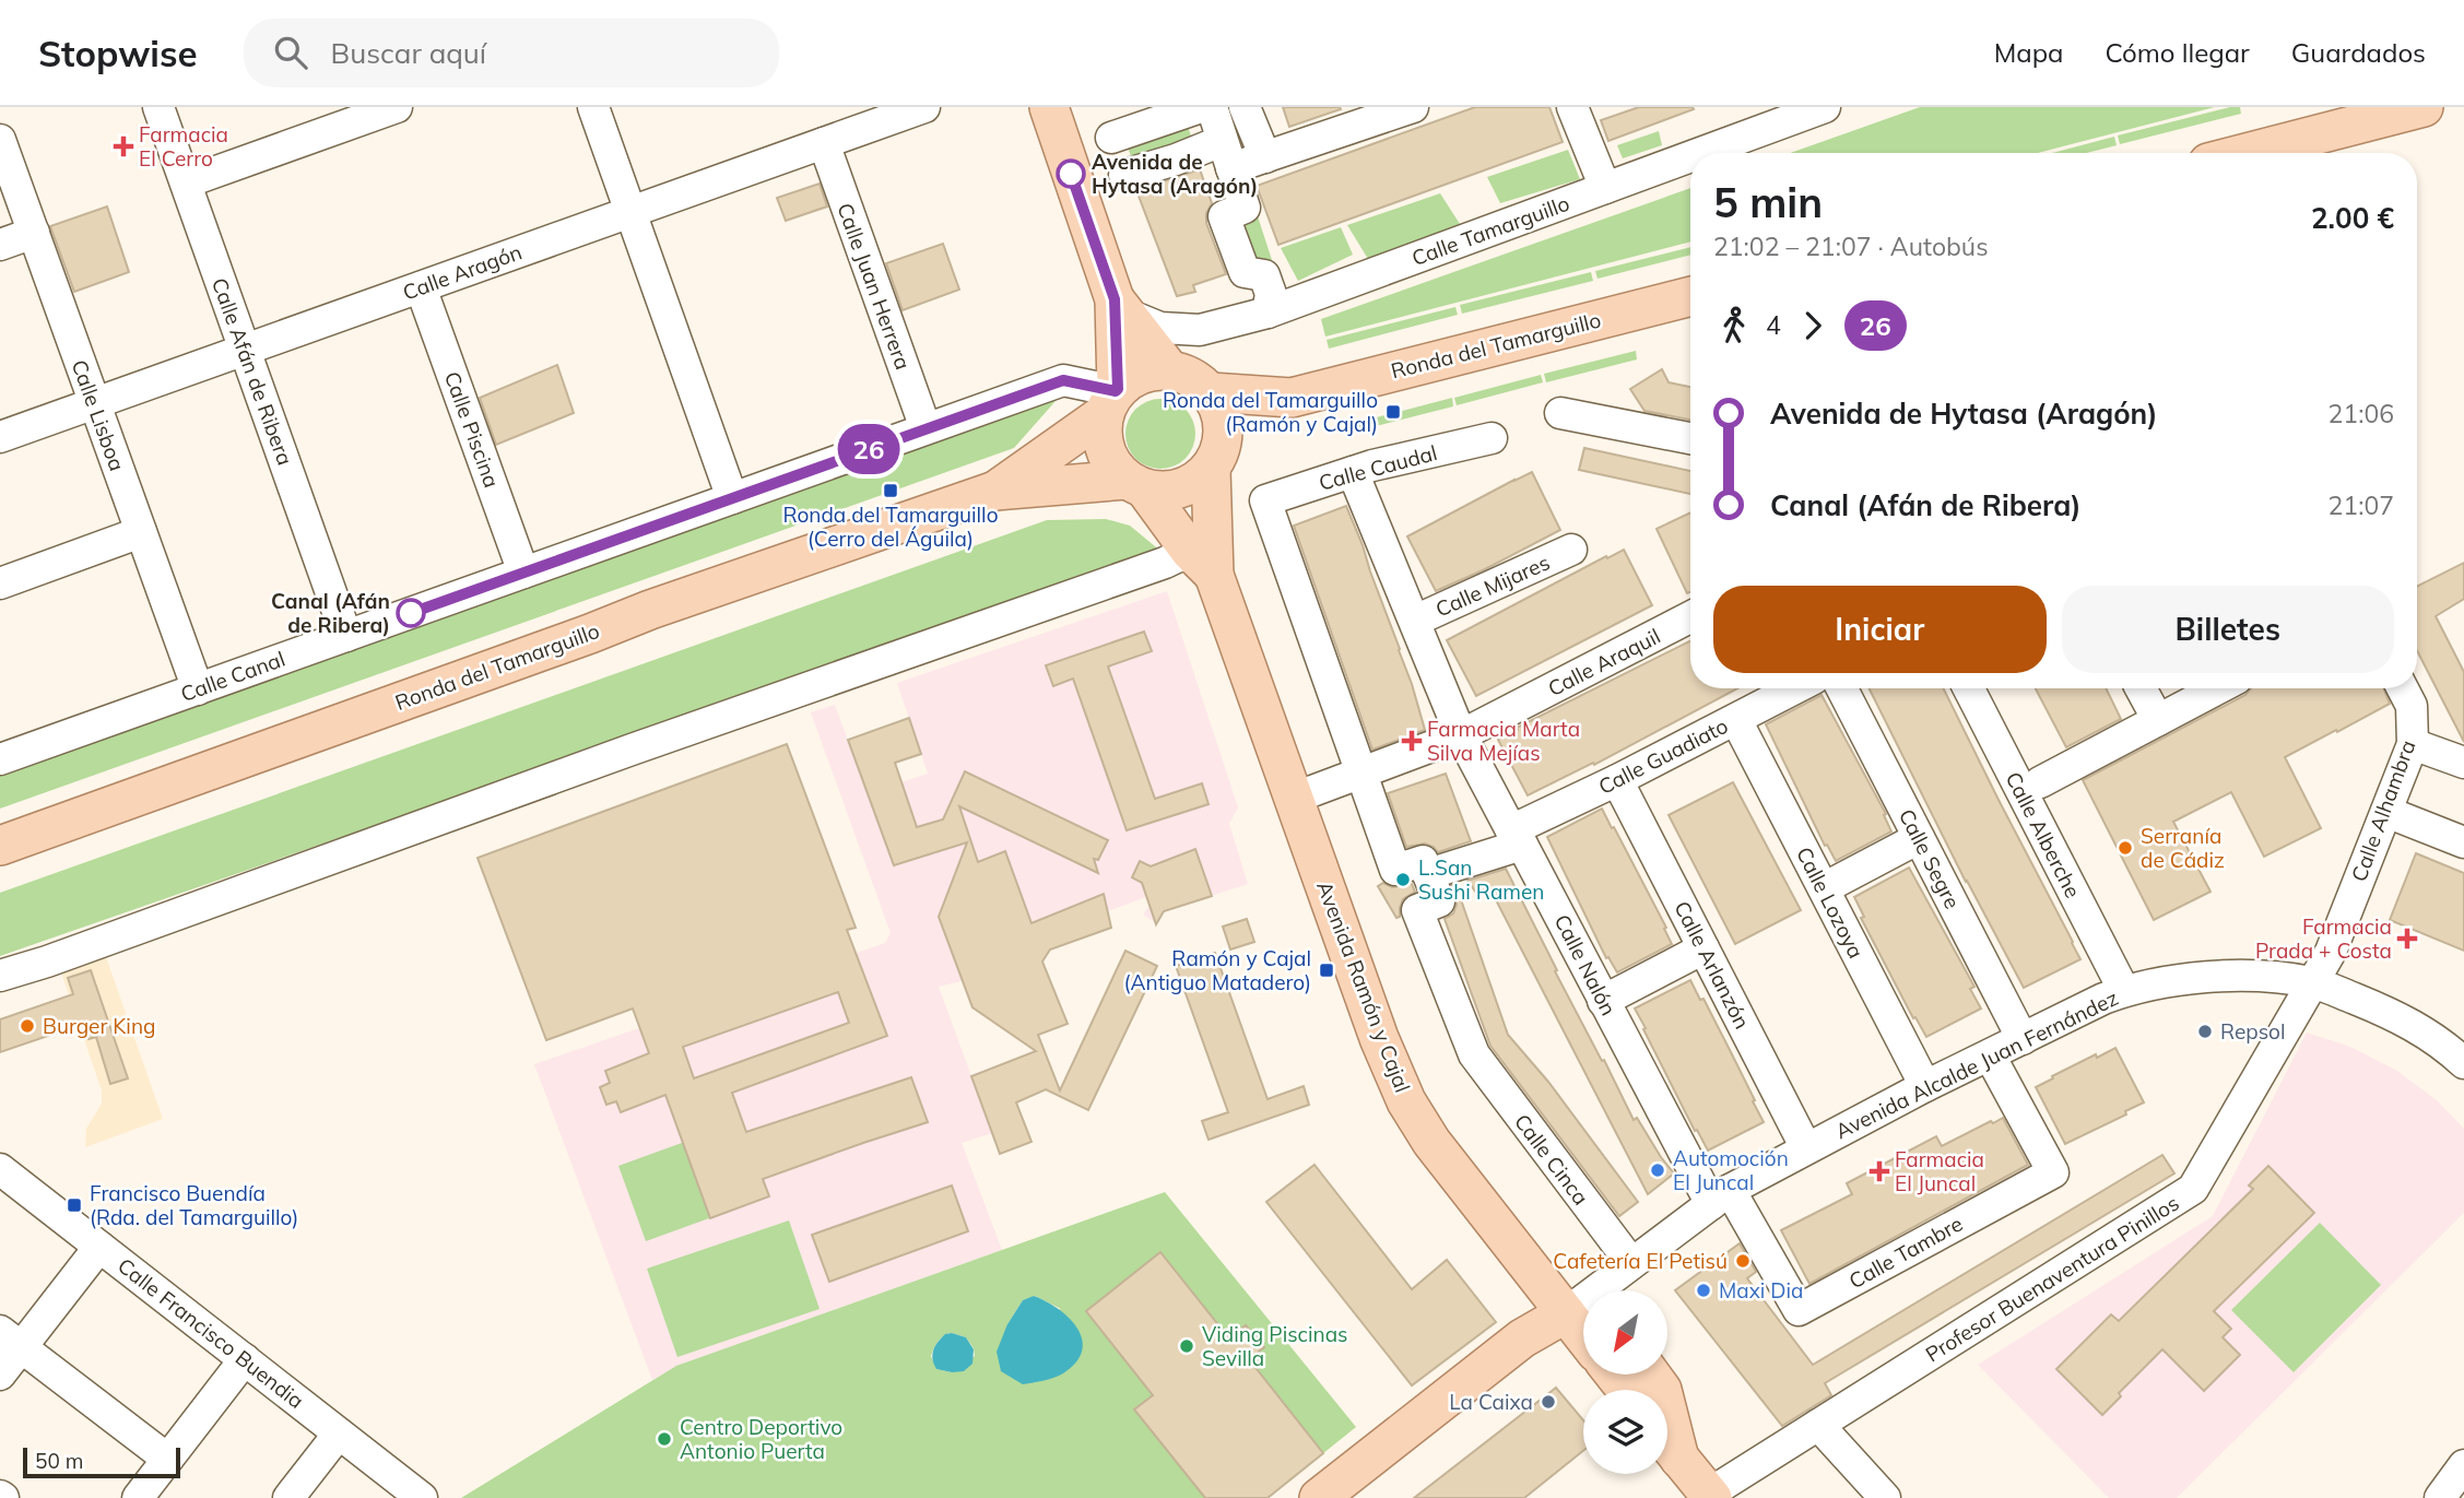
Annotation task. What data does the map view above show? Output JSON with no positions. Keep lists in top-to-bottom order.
{
  "streets": {
    "main road": ["Ronda del Tamarguillo", "Avenida Ramón y Cajal"],
    "street": [
      "Calle Tamarguillo",
      "Calle Aragón",
      "Calle Juan Herrera",
      "Calle Afán de Ribera",
      "Calle Lisboa",
      "Calle Piscina",
      "Calle Caudal",
      "Calle Mijares",
      "Calle Araquil",
      "Calle Canal",
      "Calle Guadiato",
      "Calle Alhambra",
      "Calle Alberche",
      "Calle Segre",
      "Calle Lozoya",
      "Calle Nalón",
      "Calle Arlanzón",
      "Avenida Alcalde Juan Fernández",
      "Calle Cinca",
      "Calle Tambre",
      "Profesor Buenaventura Pinillos",
      "Calle Francisco Buendia"
    ]
  },
  "crossings": [
    ["Calle Aragón", "Calle Juan Herrera"],
    ["Calle Aragón", "Calle Afán de Ribera"],
    ["Calle Aragón", "Calle Lisboa"],
    ["Calle Aragón", "Calle Piscina"],
    ["Calle Juan Herrera", "Calle Canal"],
    ["Ronda del Tamarguillo", "Calle Canal"],
    ["Calle Afán de Ribera", "Calle Canal"],
    ["Calle Lisboa", "Calle Canal"],
    ["Calle Piscina", "Calle Canal"],
    ["Calle Caudal", "Calle Araquil"],
    ["Calle Caudal", "Calle Nalón"],
    ["Calle Mijares", "Calle Nalón"],
    ["Calle Araquil", "Calle Nalón"],
    ["Calle Araquil", "Avenida Ramón y Cajal"],
    ["Calle Guadiato", "Calle Lozoya"],
    ["Calle Guadiato", "Calle Nalón"],
    ["Calle Guadiato", "Calle Arlanzón"],
    ["Calle Guadiato", "Calle Cinca"],
    ["Calle Alhambra", "Avenida Alcalde Juan Fernández"],
    ["Calle Alhambra", "Profesor Buenaventura Pinillos"],
    ["Calle Alberche", "Avenida Alcalde Juan Fernández"],
    ["Calle Segre", "Avenida Alcalde Juan Fernández"],
    ["Calle Lozoya", "Avenida Alcalde Juan Fernández"],
    ["Calle Nalón", "Avenida Alcalde Juan Fernández"],
    ["Calle Nalón", "Calle Tambre"],
    ["Calle Arlanzón", "Avenida Alcalde Juan Fernández"],
    ["Avenida Ramón y Cajal", "Avenida Alcalde Juan Fernández"],
    ["Avenida Alcalde Juan Fernández", "Calle Cinca"],
    ["Avenida Alcalde Juan Fernández", "Calle Tambre"],
    ["Avenida Alcalde Juan Fernández", "Profesor Buenaventura Pinillos"]
  ],
  "places": {
    "health": [
      "Farmacia El Cerro",
      "Farmacia Marta Silva Mejías",
      "Farmacia Prada + Costa",
      "Farmacia El Juncal"
    ],
    "other": [
      "Avenida de Hytasa (Aragón)",
      "Canal (Afán de Ribera)",
      "Serranía de Cádiz",
      "L.San Sushi Ramen",
      "Burger King",
      "Repsol",
      "Automoción El Juncal",
      "Cafetería El Petisú",
      "Maxi Dia",
      "Viding Piscinas Sevilla",
      "La Caixa",
      "Centro Deportivo Antonio Puerta"
    ],
    "transit": [
      "Ronda del Tamarguillo (Ramón y Cajal)",
      "Ronda del Tamarguillo (Cerro del Águila)",
      "Ramón y Cajal (Antiguo Matadero)",
      "Francisco Buendía (Rda. del Tamarguillo)"
    ]
  },
  "lines": ["bus line 26"],
  "scale_bar": "50 m",
  "north": "bottom left",
  "page": {
    "header": "Stopwise",
    "search": "Buscar aquí",
    "nav": ["Mapa", "Cómo llegar", "Guardados"],
    "on_map": "26",
    "heading": ["5 min", "21:02 – 21:07 · Autobús", "2.00 €"],
    "legs": ["4", "26"],
    "list": [
      {
        "name": "Avenida de Hytasa (Aragón)",
        "value": "21:06"
      },
      {
        "name": "Canal (Afán de Ribera)",
        "value": "21:07"
      }
    ],
    "buttons": ["Iniciar", "Billetes"],
    "scale": "50 m"
  }
}
